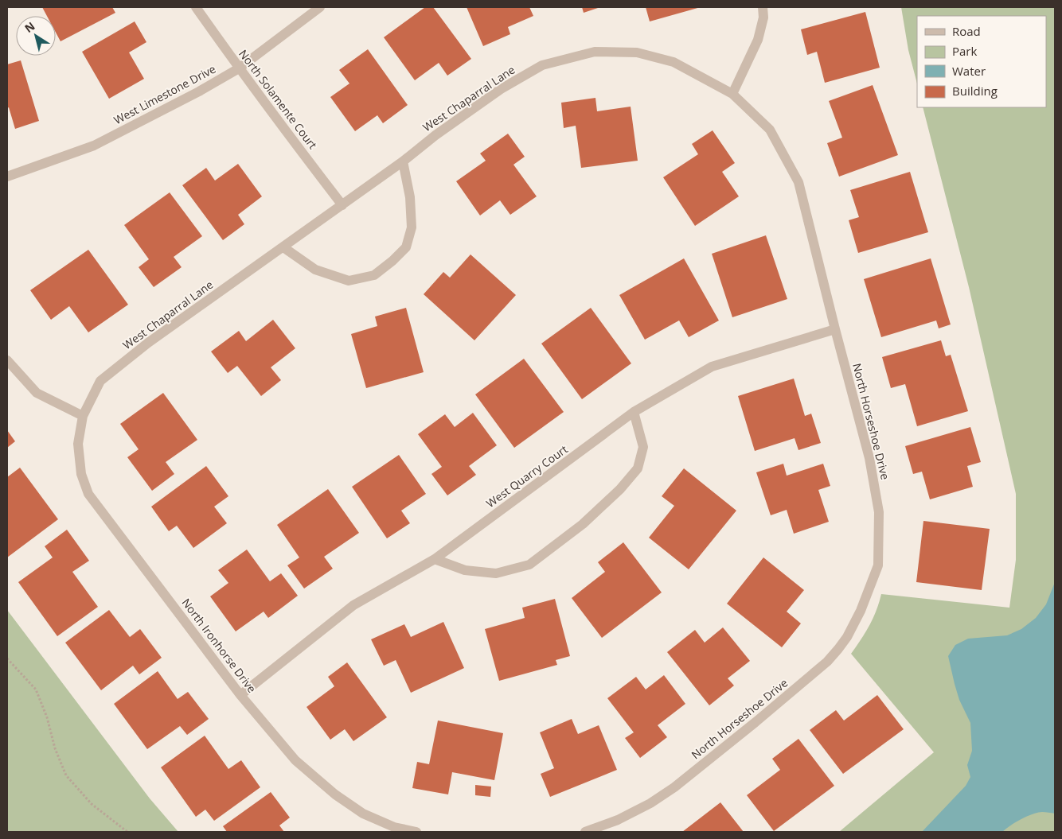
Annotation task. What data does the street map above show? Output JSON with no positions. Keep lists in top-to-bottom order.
{
  "streets": {
    "street": [
      "West Limestone Drive",
      "West Chaparral Lane",
      "North Solamente Court",
      "North Horseshoe Drive",
      "West Quarry Court",
      "North Ironhorse Drive"
    ]
  },
  "crossings": [
    ["West Limestone Drive", "North Solamente Court"],
    ["West Chaparral Lane", "North Solamente Court"],
    ["West Chaparral Lane", "North Horseshoe Drive"],
    ["West Chaparral Lane", "North Ironhorse Drive"],
    ["North Horseshoe Drive", "West Quarry Court"],
    ["West Quarry Court", "North Ironhorse Drive"]
  ],
  "legend": [
    "Road",
    "Park",
    "Water",
    "Building"
  ],
  "north": "top left"
}
